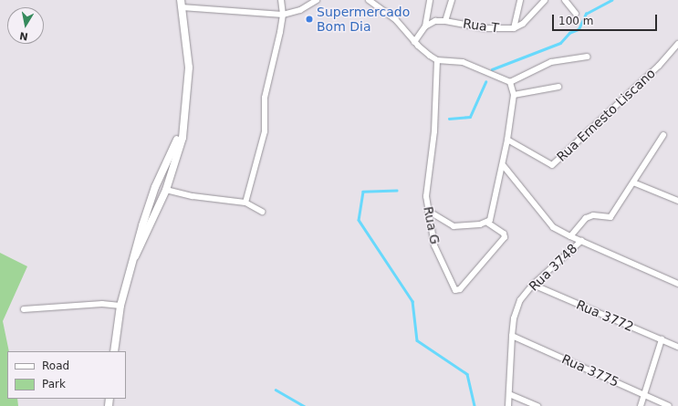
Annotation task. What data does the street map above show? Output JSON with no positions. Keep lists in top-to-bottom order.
{
  "streets": {
    "street": [
      "Rua T",
      "Rua Ernesto Liscano",
      "Rua G",
      "Rua 3748",
      "Rua 3772",
      "Rua 3775"
    ]
  },
  "crossings": [
    ["Rua 3748", "Rua 3772"],
    ["Rua 3748", "Rua 3775"]
  ],
  "places": ["Supermercado Bom Dia"],
  "legend": ["Road", "Park"],
  "scale_bar": "100 m",
  "north": "bottom"
}
